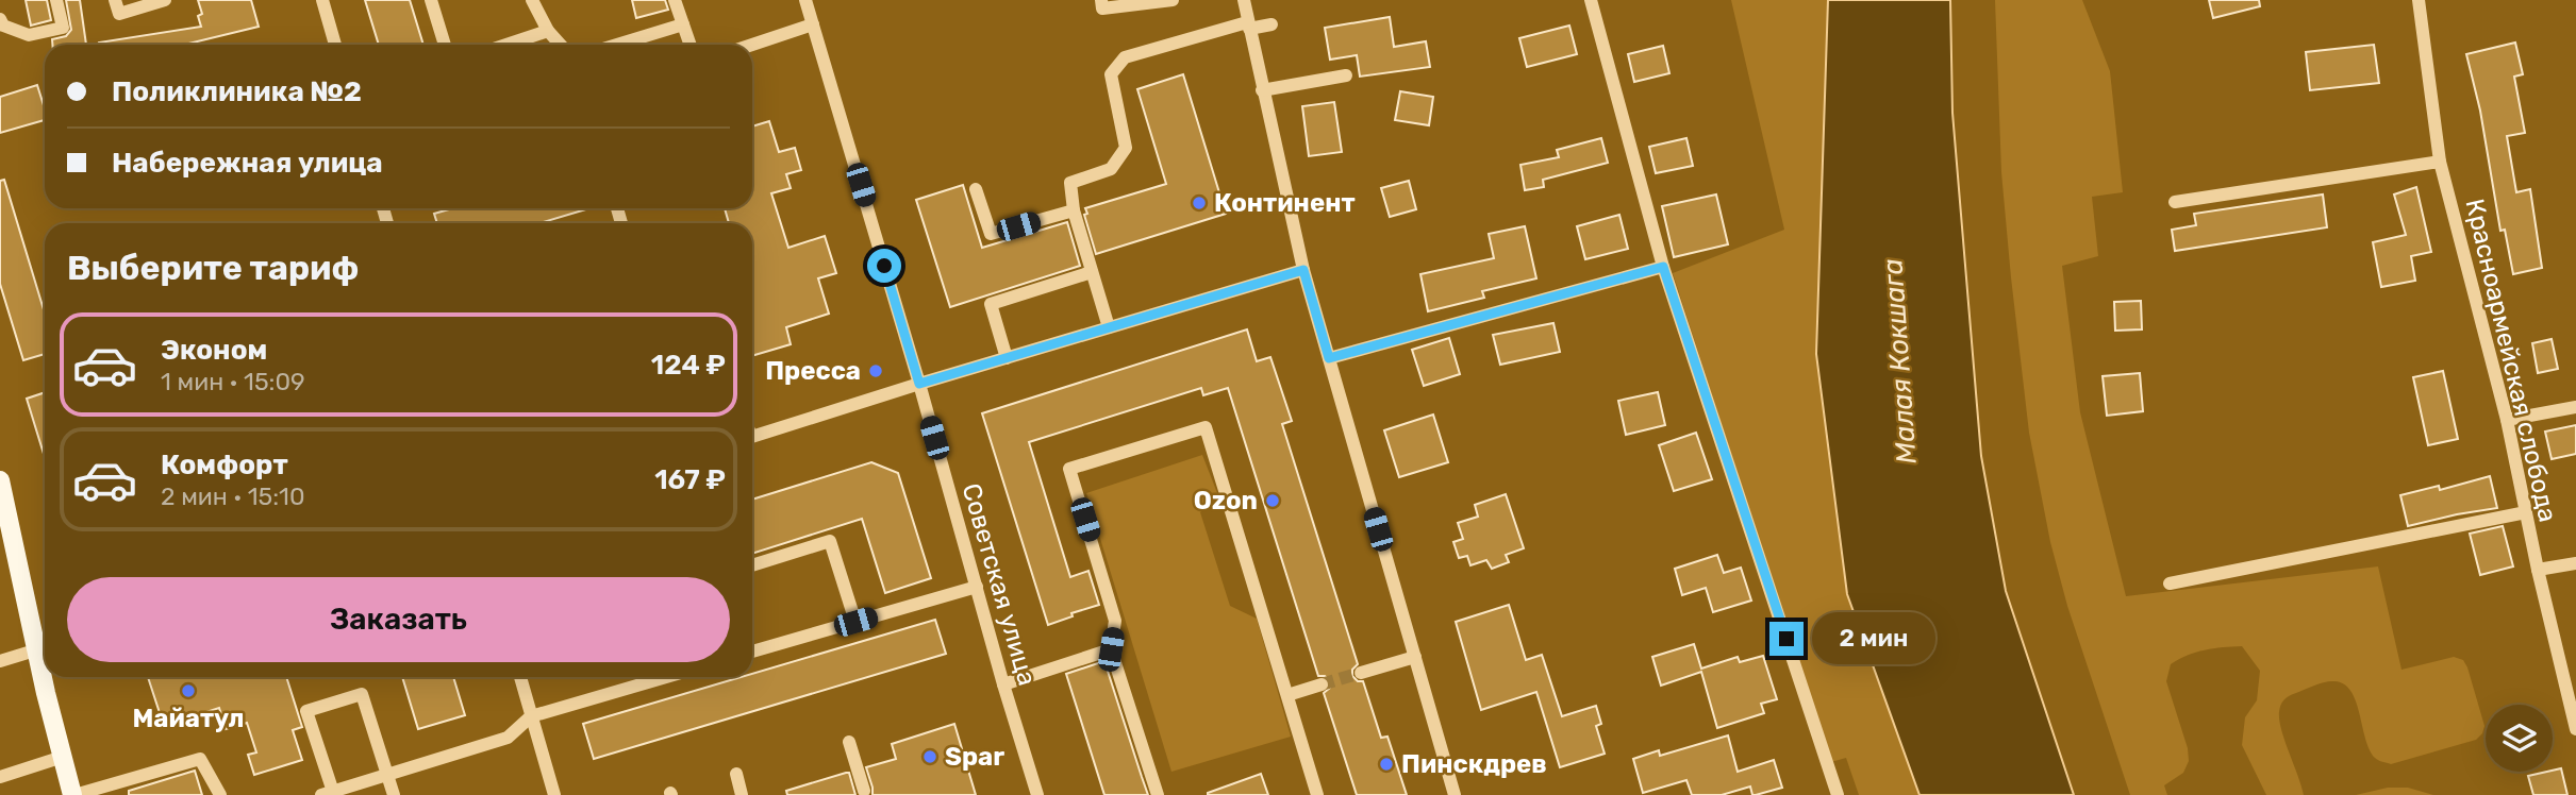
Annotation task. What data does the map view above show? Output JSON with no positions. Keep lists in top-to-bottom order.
{
  "streets": {
    "street": ["Красноармейская слобода", "Советская улица"]
  },
  "water": ["Малая Кокшага"],
  "places": [
    "Континент",
    "Пресса",
    "Ozon",
    "Майатул",
    "Spar",
    "Пинскдрев"
  ],
  "page": {
    "banner": ["Поликлиника №2", "Набережная улица"],
    "heading": "Выберите тариф",
    "list": [
      {
        "name": "Эконом",
        "note": "1 мин · 15:09",
        "value": "124 ₽"
      },
      {
        "name": "Комфорт",
        "note": "2 мин · 15:10",
        "value": "167 ₽"
      }
    ],
    "buttons": "Заказать",
    "bubble": "2 мин"
  }
}
